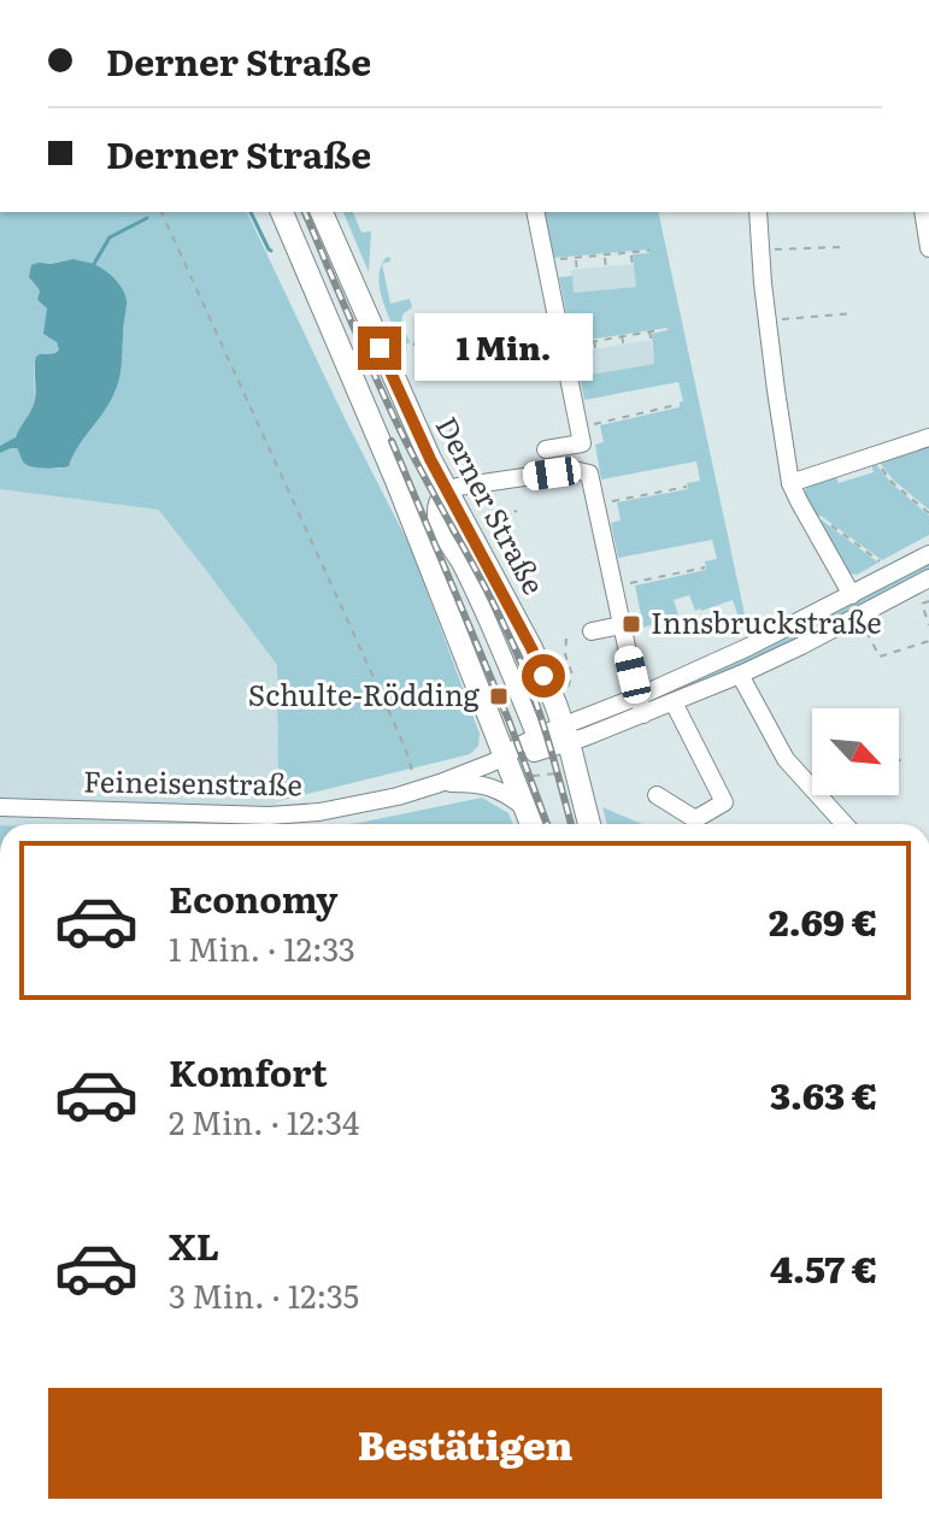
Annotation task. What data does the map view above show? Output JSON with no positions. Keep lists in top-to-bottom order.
{
  "streets": {
    "main road": ["Derner Straße"],
    "street": ["Feineisenstraße"]
  },
  "crossings": [
    ["Derner Straße", "Feineisenstraße"]
  ],
  "places": {
    "transit": ["Innsbruckstraße", "Schulte-Rödding"]
  },
  "north": "bottom right",
  "page": {
    "banner": ["Derner Straße", "Derner Straße"],
    "bubble": "1 Min.",
    "list": [
      {
        "name": "Economy",
        "note": "1 Min. · 12:33",
        "value": "2.69 €"
      },
      {
        "name": "Komfort",
        "note": "2 Min. · 12:34",
        "value": "3.63 €"
      },
      {
        "name": "XL",
        "note": "3 Min. · 12:35",
        "value": "4.57 €"
      }
    ],
    "buttons": "Bestätigen"
  }
}
